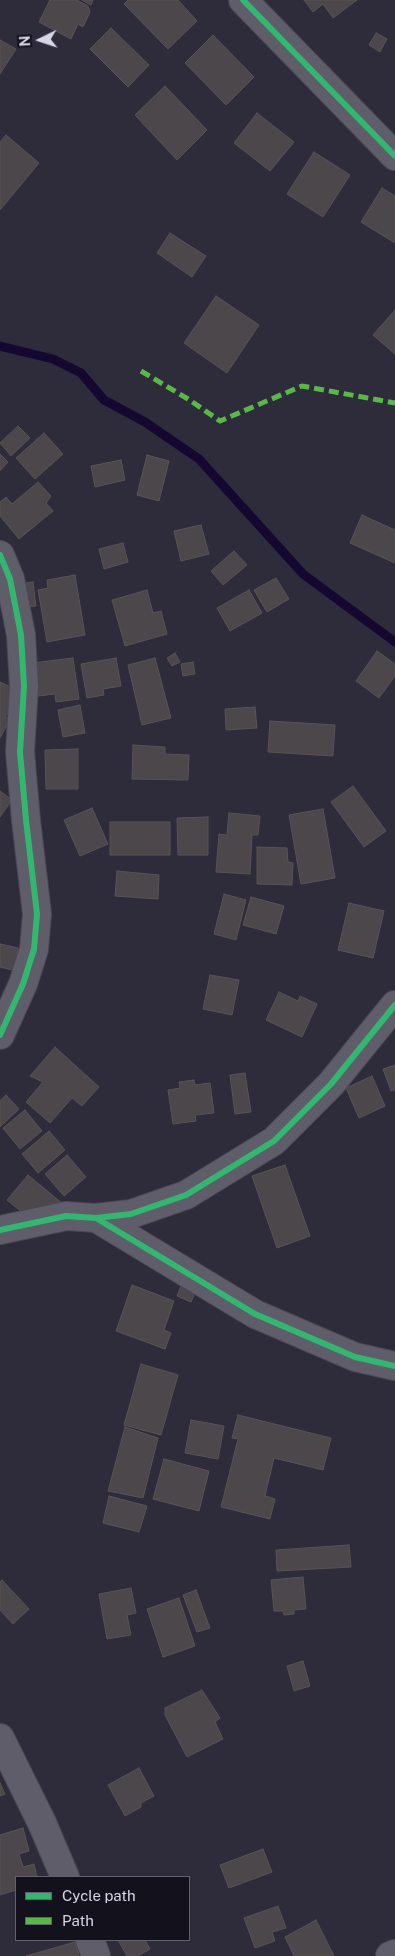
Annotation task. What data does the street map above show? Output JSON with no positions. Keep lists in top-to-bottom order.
{
  "legend": ["Cycle path", "Path"],
  "north": "left"
}
